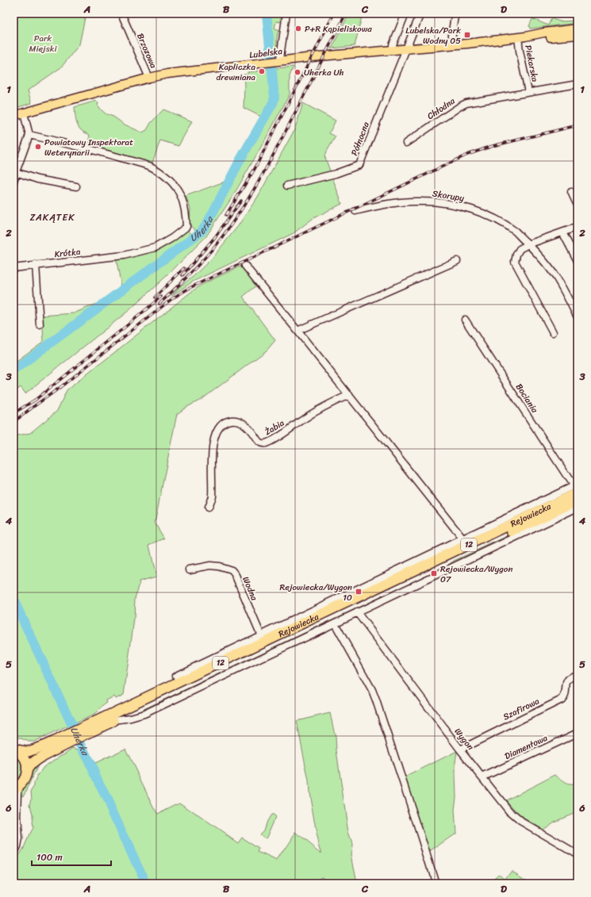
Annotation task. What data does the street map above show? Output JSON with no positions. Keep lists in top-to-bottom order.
{
  "streets": {
    "highway": ["Rejowiecka", "12"],
    "main road": ["Lubelska"],
    "street": [
      "Brzozowa",
      "Piekarska",
      "Chłodna",
      "Północna",
      "Skorupy",
      "Krótka",
      "Bociania",
      "Żabia",
      "Wodna",
      "Szafirowa",
      "Wygon",
      "Diamentowa"
    ]
  },
  "crossings": [
    ["Brzozowa", "Lubelska"],
    ["Lubelska", "Piekarska"],
    ["Lubelska", "Północna"],
    ["Piekarska", "Chłodna"],
    ["Bociania", "Rejowiecka"],
    ["Rejowiecka", "12"],
    ["Szafirowa", "Wygon"],
    ["Wygon", "Diamentowa"]
  ],
  "districts": ["ZAKĄTEK"],
  "water": ["Uherka"],
  "parks": ["Park Miejski"],
  "places": {
    "other": [
      "P+R Kąpieliskowa",
      "Kapliczka drewniana",
      "Uherka Uh",
      "Powiatowy Inspektorat Weterynarii"
    ],
    "transit": ["Lubelska/Park Wodny 05", "Rejowiecka/Wygon 07", "Rejowiecka/Wygon 10"]
  },
  "scale_bar": "100 m",
  "grid": {
    "columns": [
      "A",
      "B",
      "C",
      "D"
    ],
    "rows": [
      "1",
      "2",
      "3",
      "4",
      "5",
      "6"
    ]
  }
}
